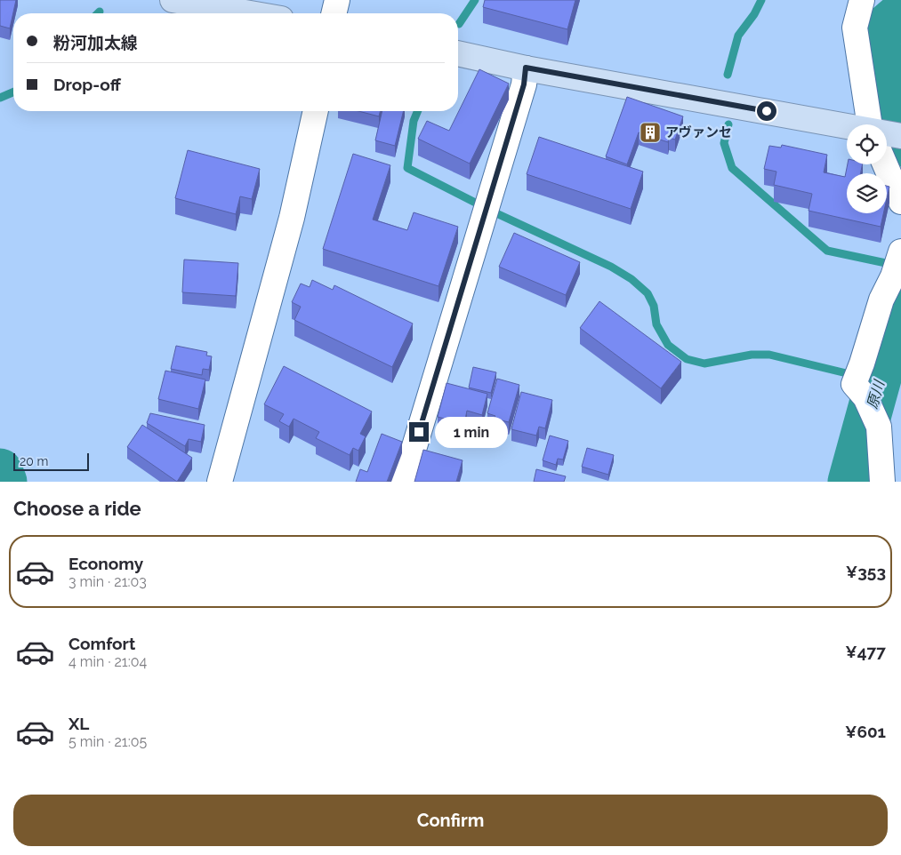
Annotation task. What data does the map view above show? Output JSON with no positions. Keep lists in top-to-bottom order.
{
  "water": ["原川"],
  "places": {
    "building": ["アヴァンセ"]
  },
  "scale_bar": "20 m",
  "page": {
    "banner": ["粉河加太線", "Drop-off"],
    "bubble": "1 min",
    "scale": "20 m",
    "heading": "Choose a ride",
    "list": [
      {
        "name": "Economy",
        "note": "3 min · 21:03",
        "value": "¥353"
      },
      {
        "name": "Comfort",
        "note": "4 min · 21:04",
        "value": "¥477"
      },
      {
        "name": "XL",
        "note": "5 min · 21:05",
        "value": "¥601"
      }
    ],
    "buttons": "Confirm"
  }
}
